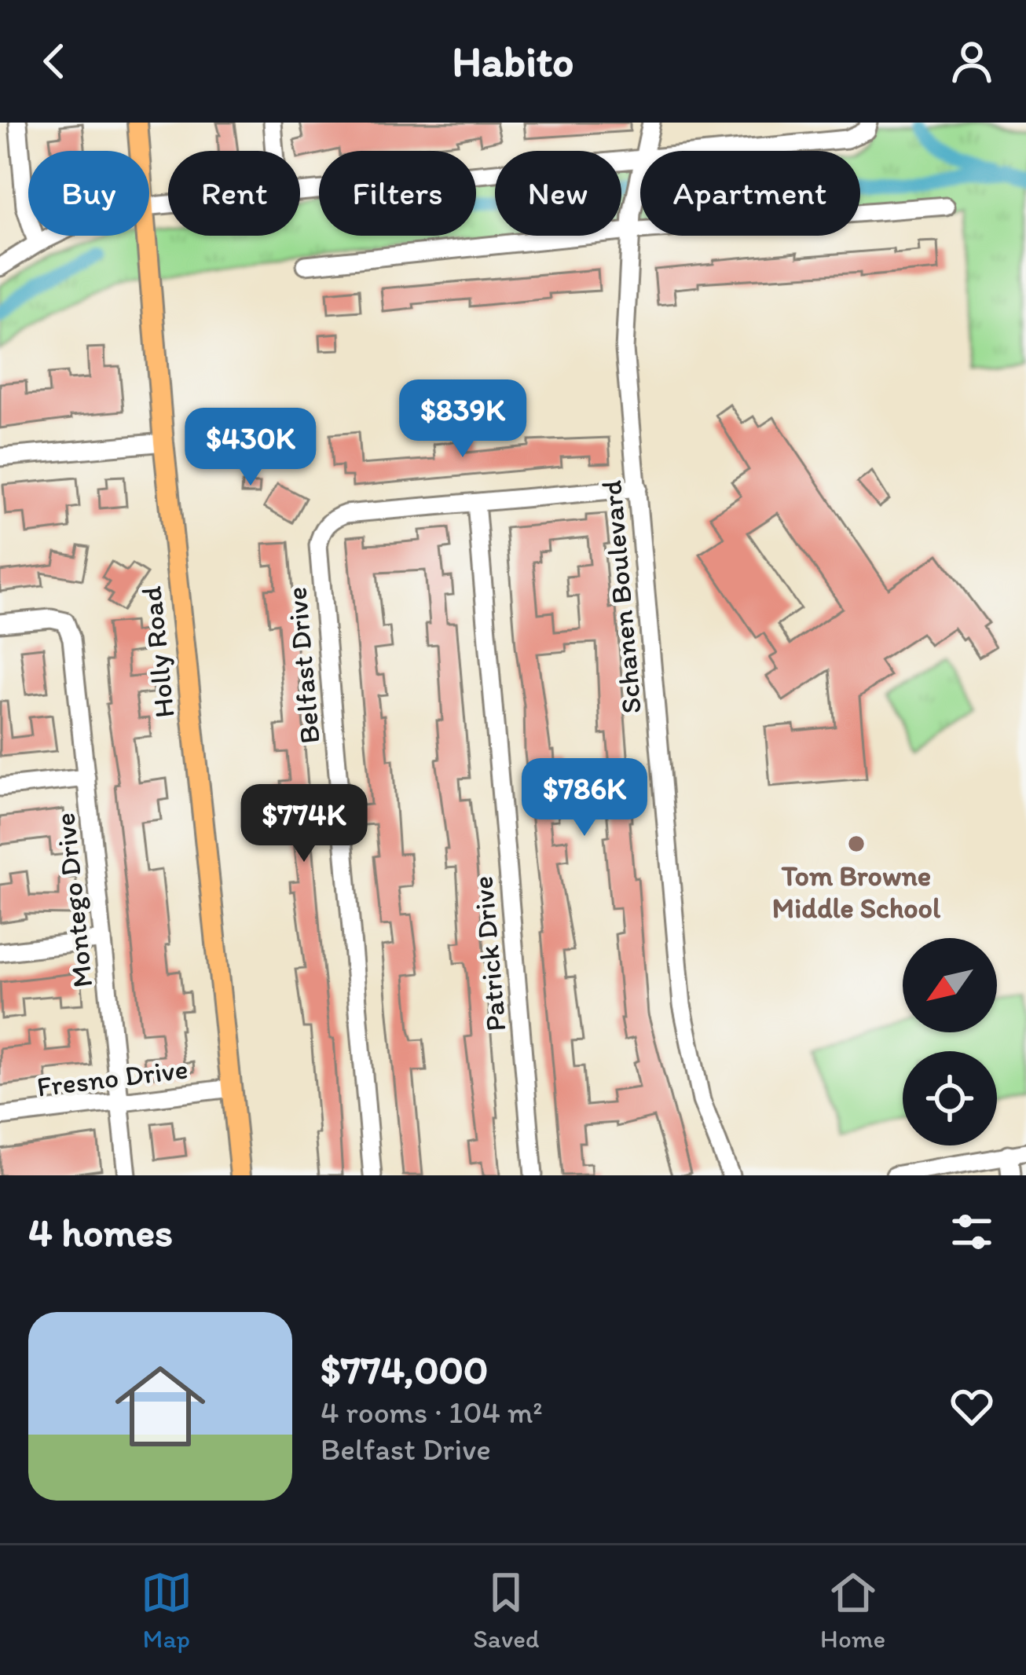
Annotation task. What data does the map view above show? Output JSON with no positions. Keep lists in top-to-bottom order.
{
  "streets": {
    "main road": ["Holly Road"],
    "street": [
      "Schanen Boulevard",
      "Belfast Drive",
      "Montego Drive",
      "Patrick Drive",
      "Fresno Drive"
    ]
  },
  "crossings": [
    ["Schanen Boulevard", "Belfast Drive"],
    ["Holly Road", "Fresno Drive"],
    ["Belfast Drive", "Patrick Drive"],
    ["Montego Drive", "Fresno Drive"]
  ],
  "places": ["Tom Browne Middle School"],
  "north": "bottom left",
  "page": {
    "header": "Habito",
    "chip": [
      "Buy",
      "Rent",
      "Filters",
      "New",
      "Apartment"
    ],
    "price": [
      "$839K",
      "$430K",
      "$786K",
      "$774K"
    ],
    "heading": "4 homes",
    "list": [
      {
        "name": "$774,000",
        "note": "4 rooms · 104 m² · Belfast Drive"
      }
    ],
    "tabs": ["Map", "Saved", "Home"]
  }
}
